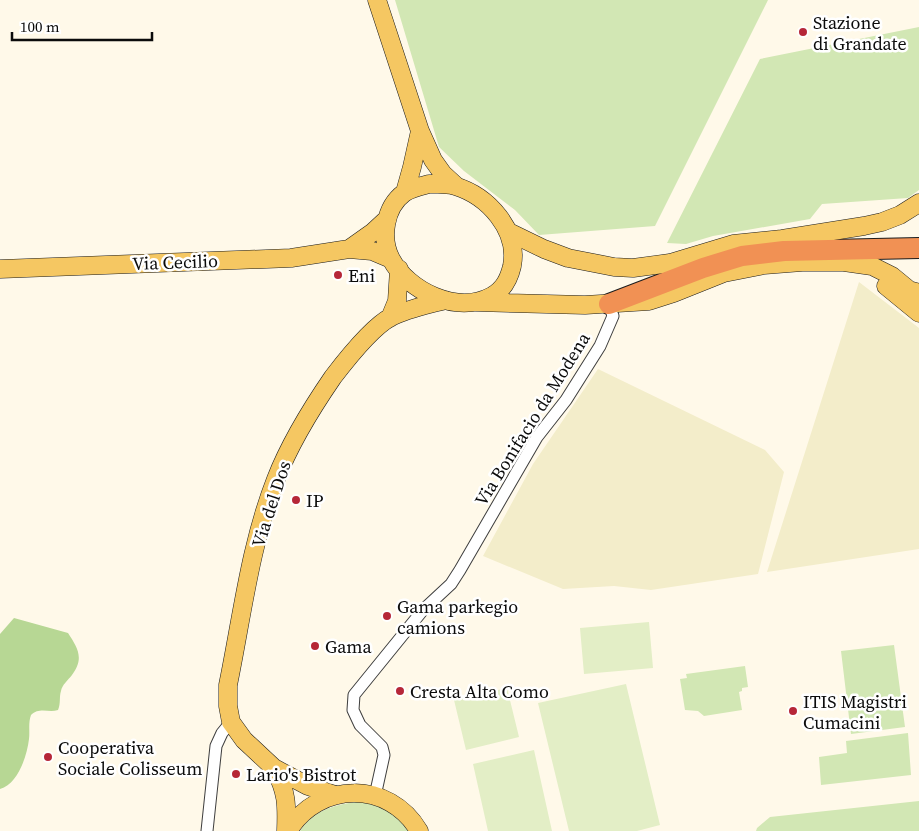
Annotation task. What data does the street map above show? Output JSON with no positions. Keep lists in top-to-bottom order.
{
  "streets": {
    "main road": ["Via Cecilio", "Via del Dos"],
    "street": ["Via Bonifacio da Modena"]
  },
  "crossings": [
    ["Via Cecilio", "Via del Dos"]
  ],
  "places": [
    "Stazione di Grandate",
    "Eni",
    "IP",
    "Gama parkegio camions",
    "Gama",
    "Cresta Alta Como",
    "ITIS Magistri Cumacini",
    "Cooperativa Sociale Colisseum",
    "Lario's Bistrot"
  ],
  "scale_bar": "100 m"
}
